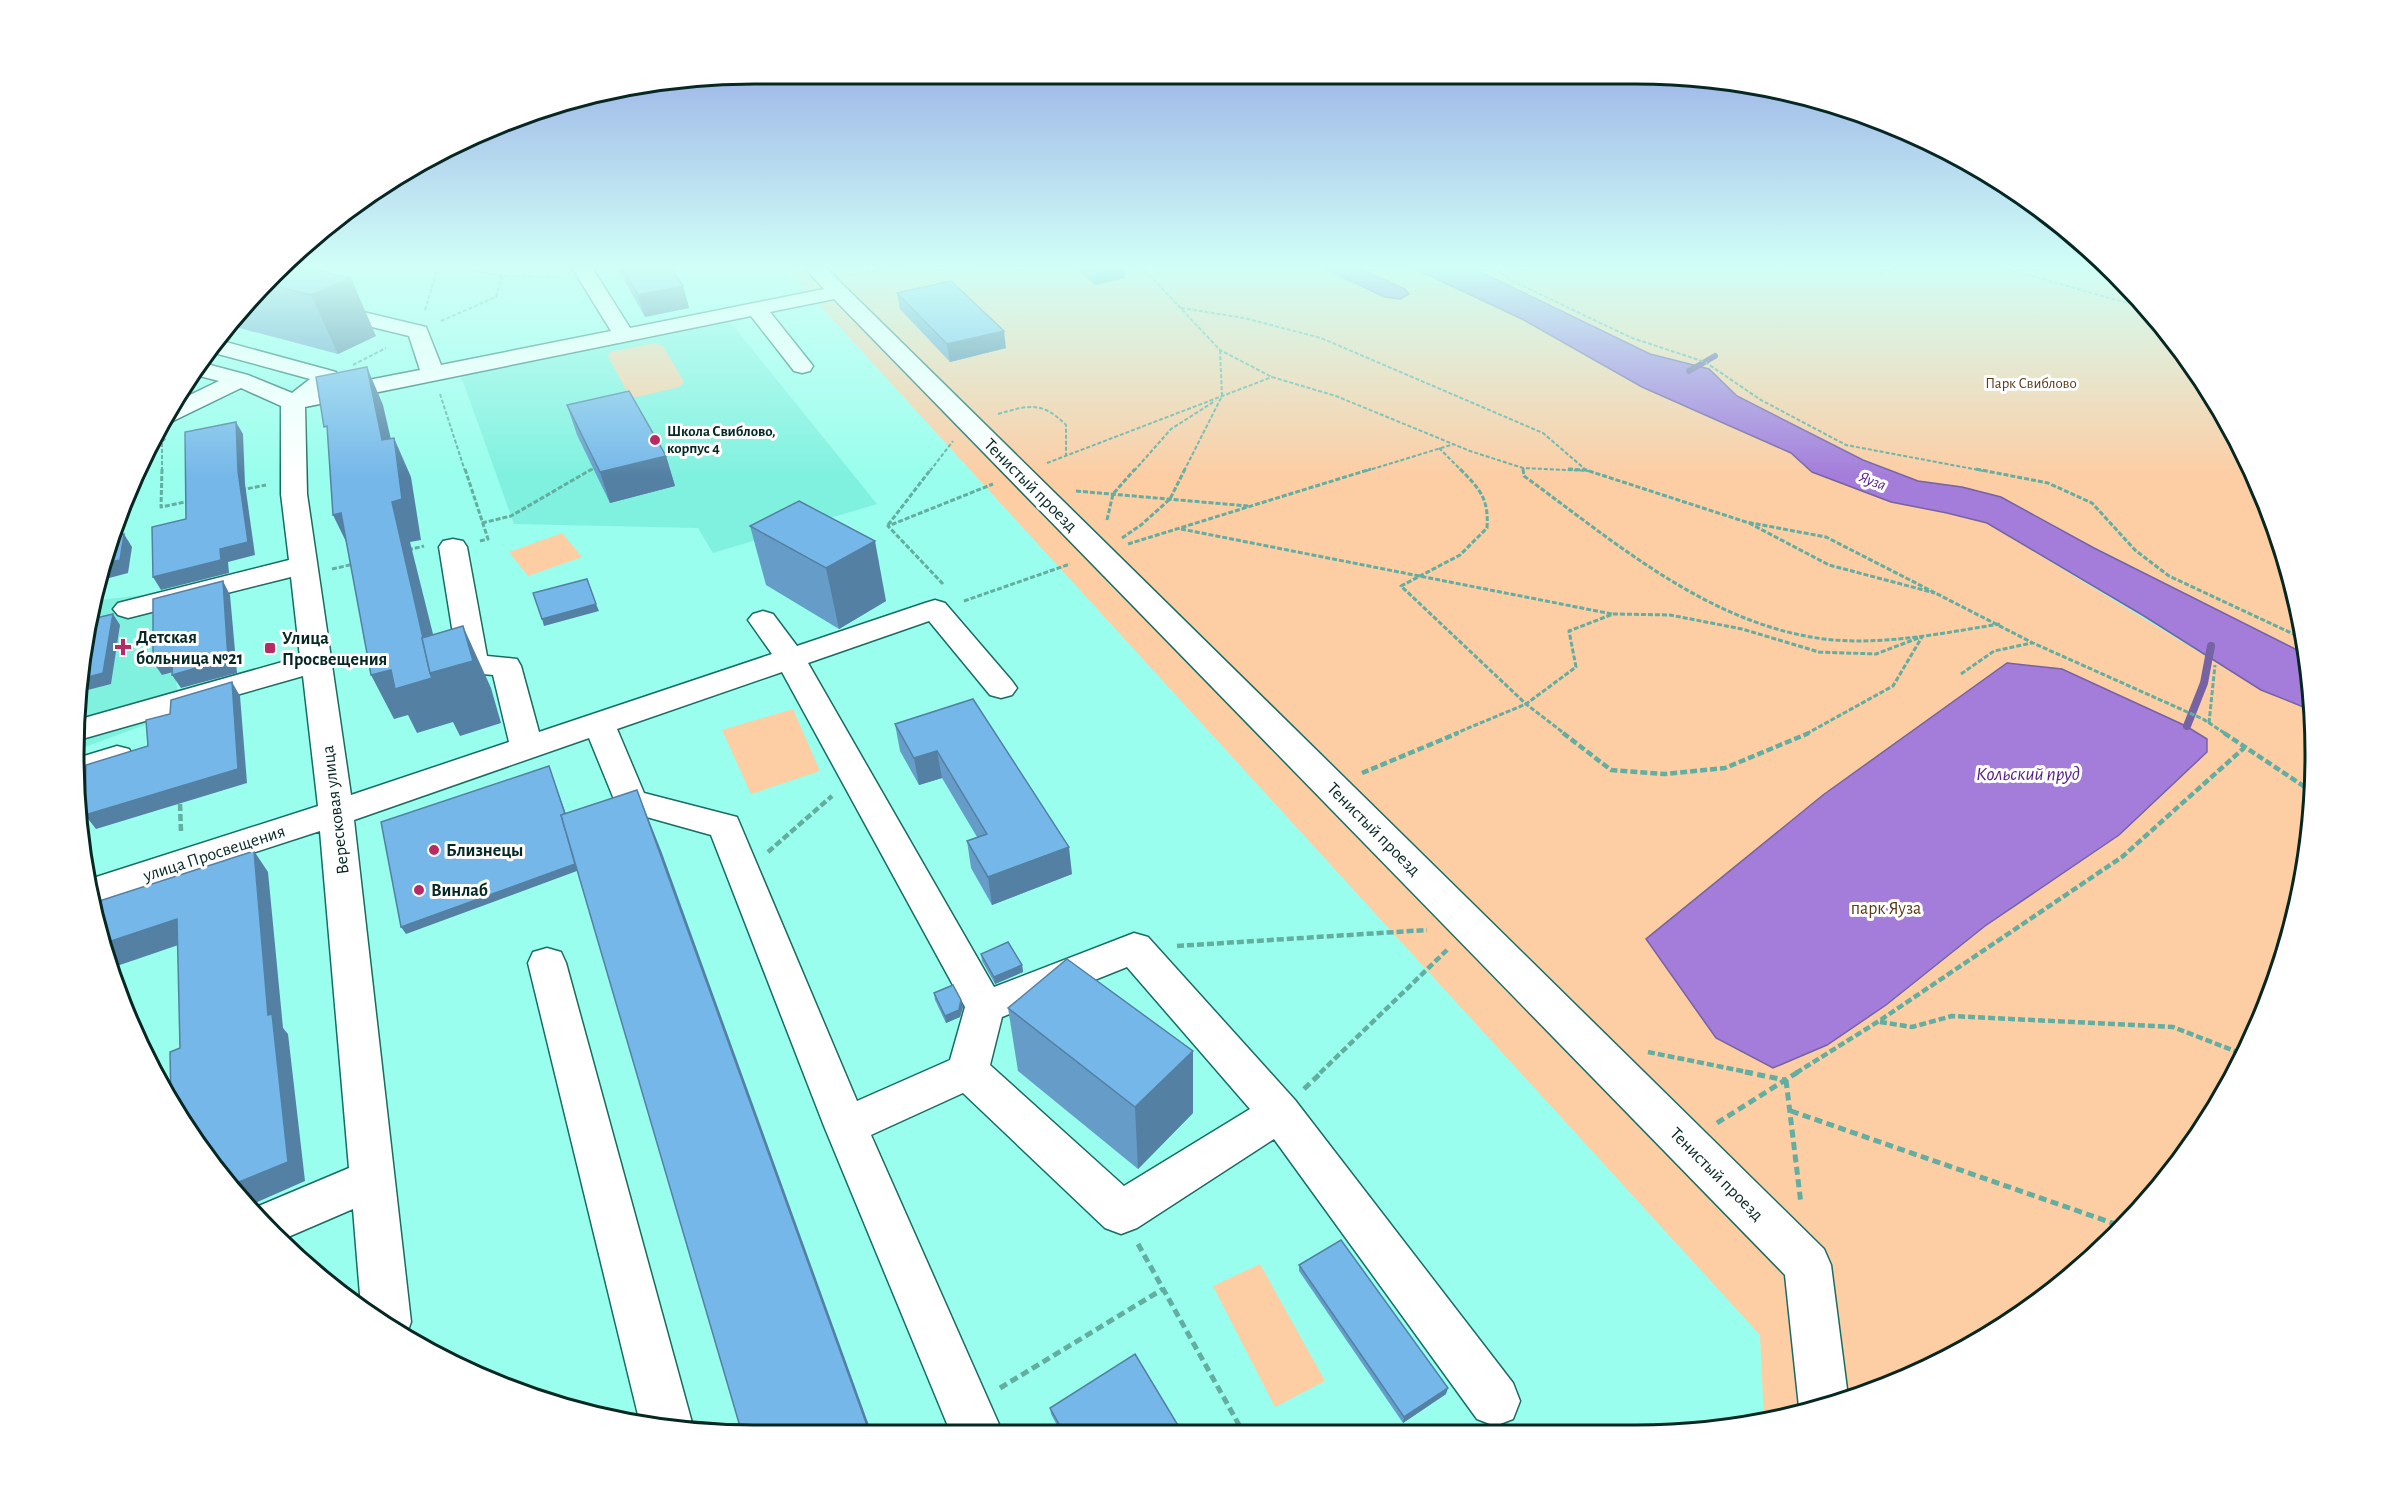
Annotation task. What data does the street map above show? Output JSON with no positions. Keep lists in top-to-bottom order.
{
  "streets": {
    "street": ["Тенистый проезд", "Вересковая улица", "улица Просвещения"]
  },
  "crossings": [
    ["Вересковая улица", "улица Просвещения"]
  ],
  "water": ["Яуза", "Кольский пруд"],
  "parks": ["Парк Свиблово", "парк Яуза"],
  "places": {
    "other": ["Школа Свиблово, корпус 4", "Близнецы", "Винлаб"],
    "health": ["Детская больница №21"],
    "transit": ["Улица Просвещения"]
  }
}
